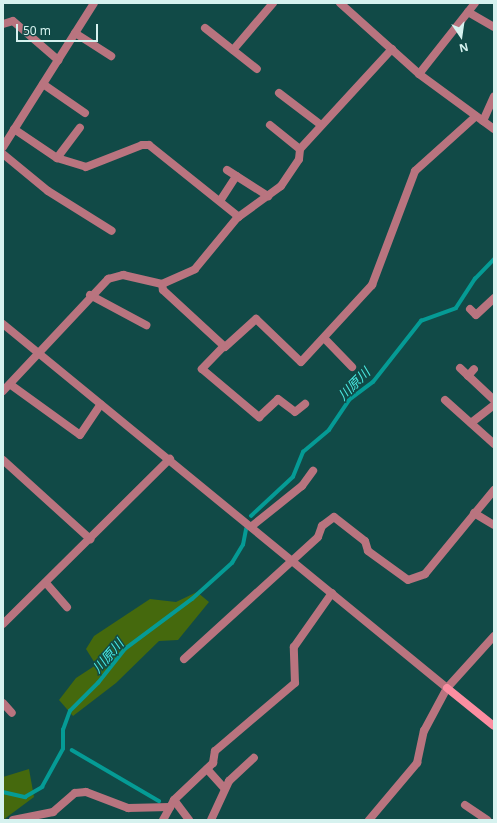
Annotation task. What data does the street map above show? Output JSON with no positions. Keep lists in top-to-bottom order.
{
  "water": ["川原川"],
  "scale_bar": "50 m",
  "north": "bottom"
}
